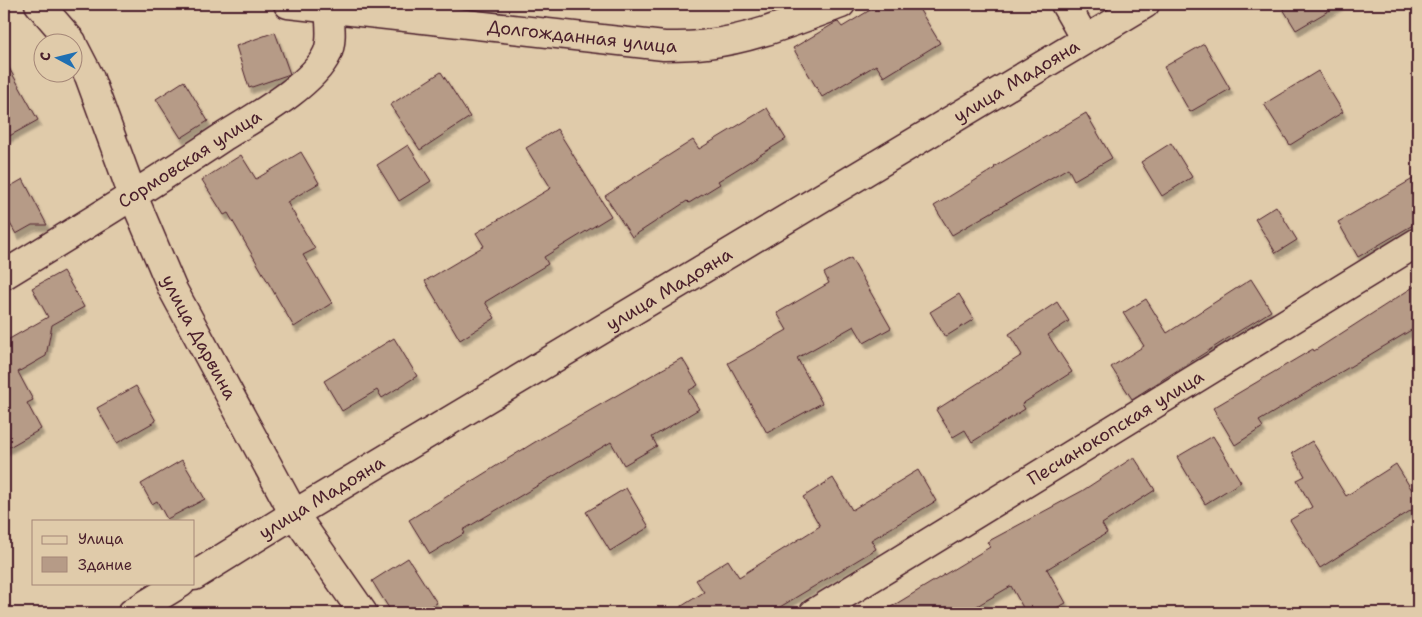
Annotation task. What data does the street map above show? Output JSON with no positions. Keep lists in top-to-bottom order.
{
  "streets": {
    "street": [
      "Долгожданная улица",
      "улица Мадояна",
      "Сормовская улица",
      "улица Дарвина",
      "Песчанокопская улица"
    ]
  },
  "crossings": [
    ["Долгожданная улица", "Сормовская улица"],
    ["улица Мадояна", "улица Дарвина"],
    ["Сормовская улица", "улица Дарвина"]
  ],
  "legend": ["Улица", "Здание"],
  "north": "left"
}
